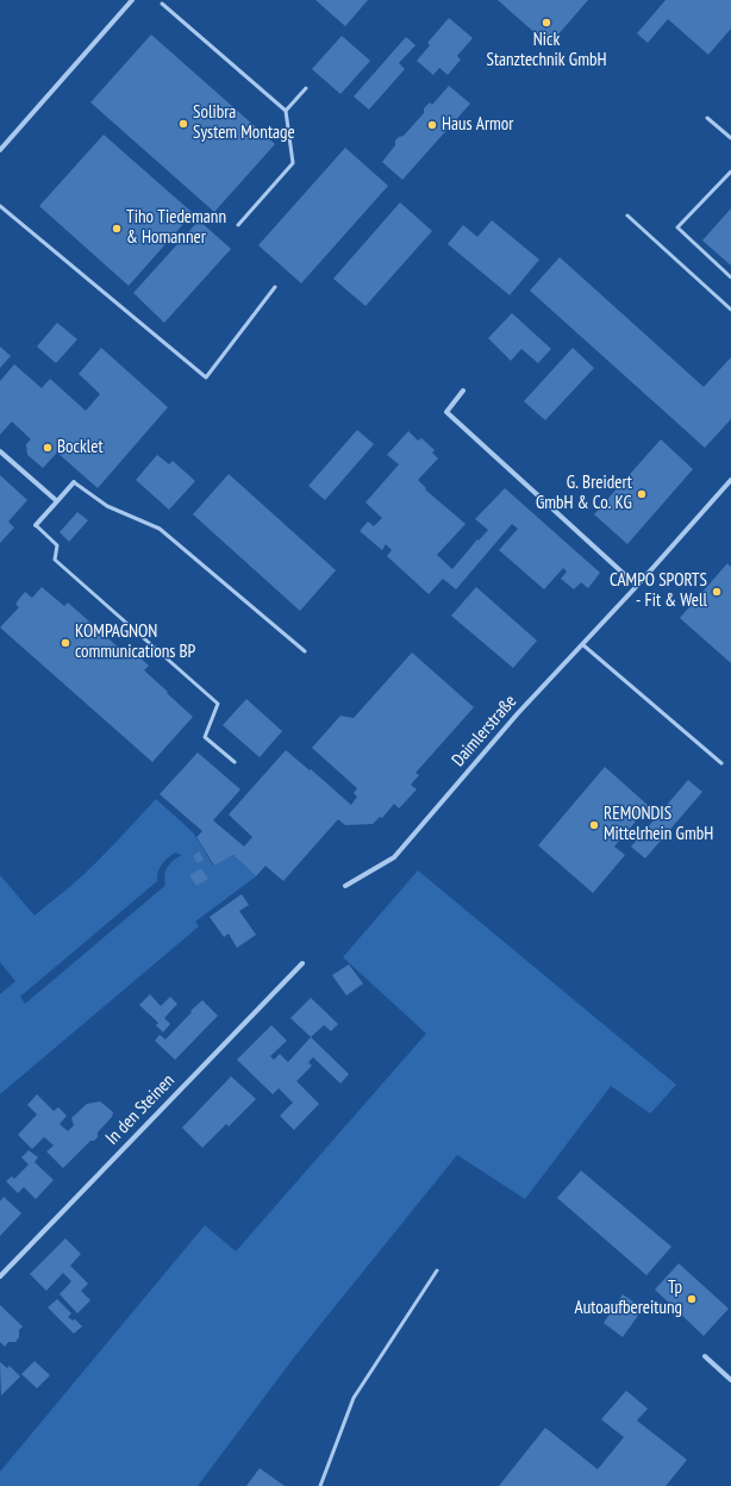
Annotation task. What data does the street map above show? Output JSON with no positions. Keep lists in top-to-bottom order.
{
  "streets": {
    "street": ["Daimlerstraße", "In den Steinen"]
  },
  "places": [
    "Nick Stanztechnik GmbH",
    "Solibra System Montage",
    "Haus Armor",
    "Tiho Tiedemann & Homanner",
    "Bocklet",
    "G. Breidert GmbH & Co. KG",
    "CAMPO SPORTS - Fit & Well",
    "KOMPAGNON communications BP",
    "REMONDIS Mittelrhein GmbH",
    "Tp Autoaufbereitung"
  ]
}
